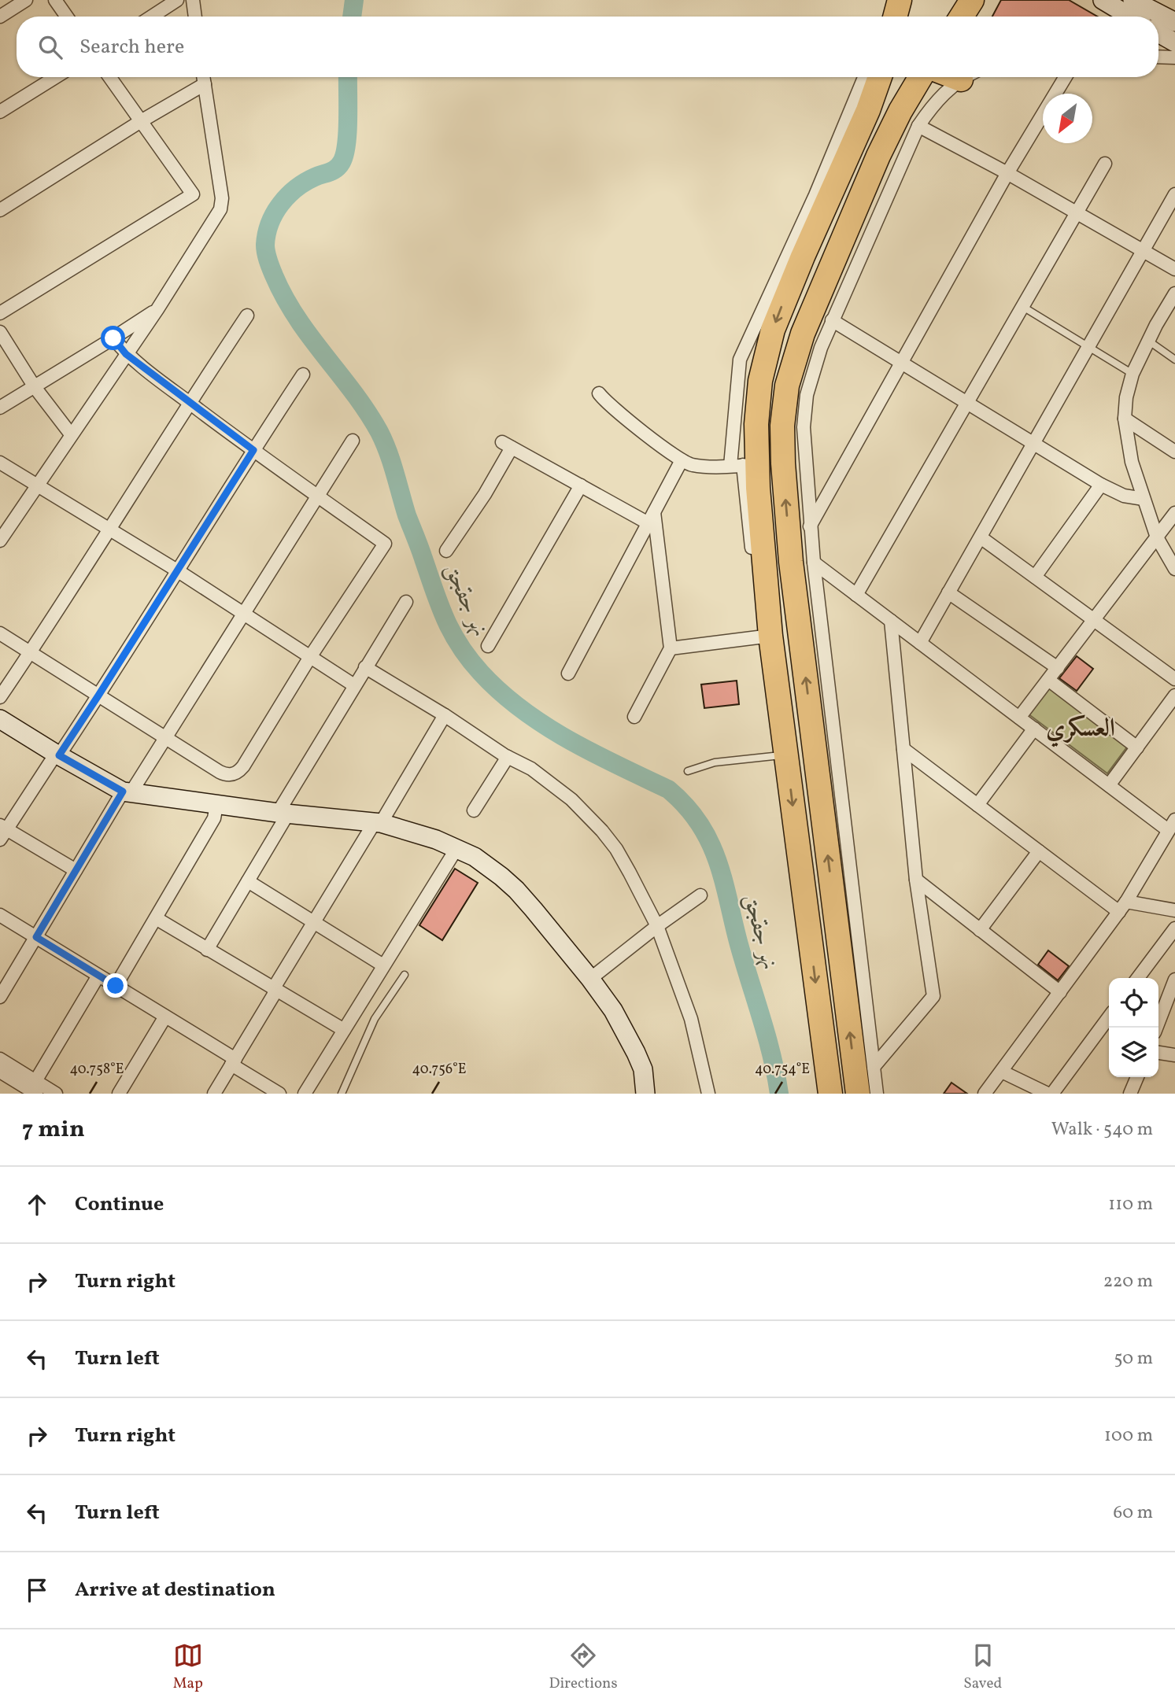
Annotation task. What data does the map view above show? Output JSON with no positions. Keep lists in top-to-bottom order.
{
  "districts": ["العسكري"],
  "water": ["نهر جقجق"],
  "north": "bottom left",
  "page": {
    "search": "Search here",
    "heading": ["7 min", "Walk · 540 m"],
    "list": [
      ["Continue", "110 m"],
      ["Turn right", "220 m"],
      ["Turn left", "50 m"],
      ["Turn right", "100 m"],
      ["Turn left", "60 m"],
      "Arrive at destination"
    ],
    "nav": ["Map", "Directions", "Saved"]
  },
  "coordinates": ["40.758°E", "40.756°E", "40.754°E"]
}
